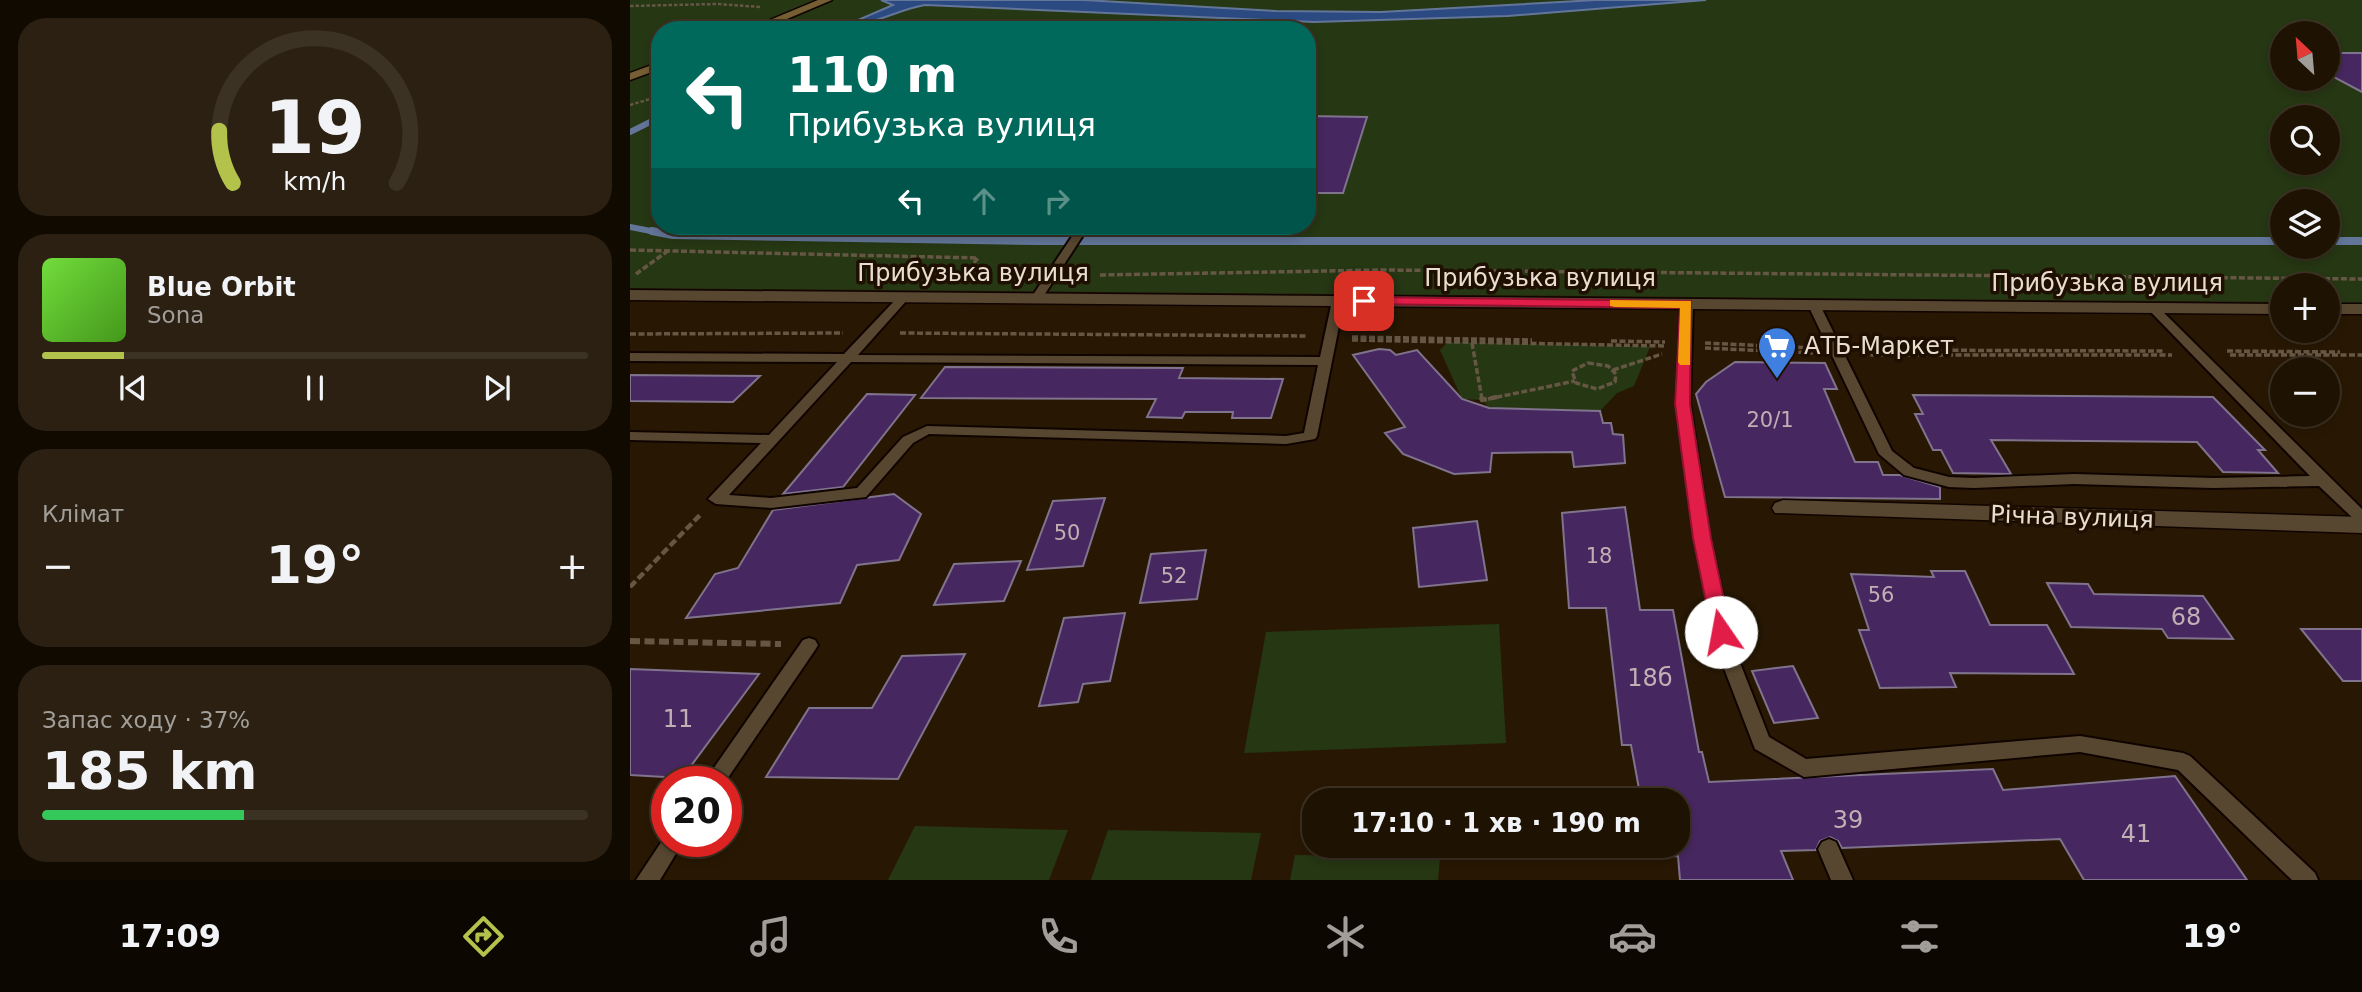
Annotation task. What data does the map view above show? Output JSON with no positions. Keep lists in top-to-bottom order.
{
  "streets": {
    "street": ["Прибузька вулиця", "Річна вулиця"]
  },
  "places": {
    "supermarket": ["АТБ-Маркет"]
  },
  "house_numbers": [
    "20/1",
    "50",
    "18",
    "52",
    "56",
    "68",
    "18б",
    "11",
    "39",
    "41"
  ],
  "north": "top left",
  "page": {
    "map_buttons": ["+", "−"],
    "turn": ["110 m", "Прибузька вулиця"],
    "song": ["Blue Orbit", "Sona"],
    "tile": [
      "Клімат",
      ["Запас ходу · 37%", "185 km"]
    ],
    "heat": ["−", "19°", "+"],
    "limit": "20",
    "trip": "17:10 · 1 хв · 190 m",
    "tabs": ["17:09", "19°"],
    "gauge": ["19", "km/h"]
  }
}
